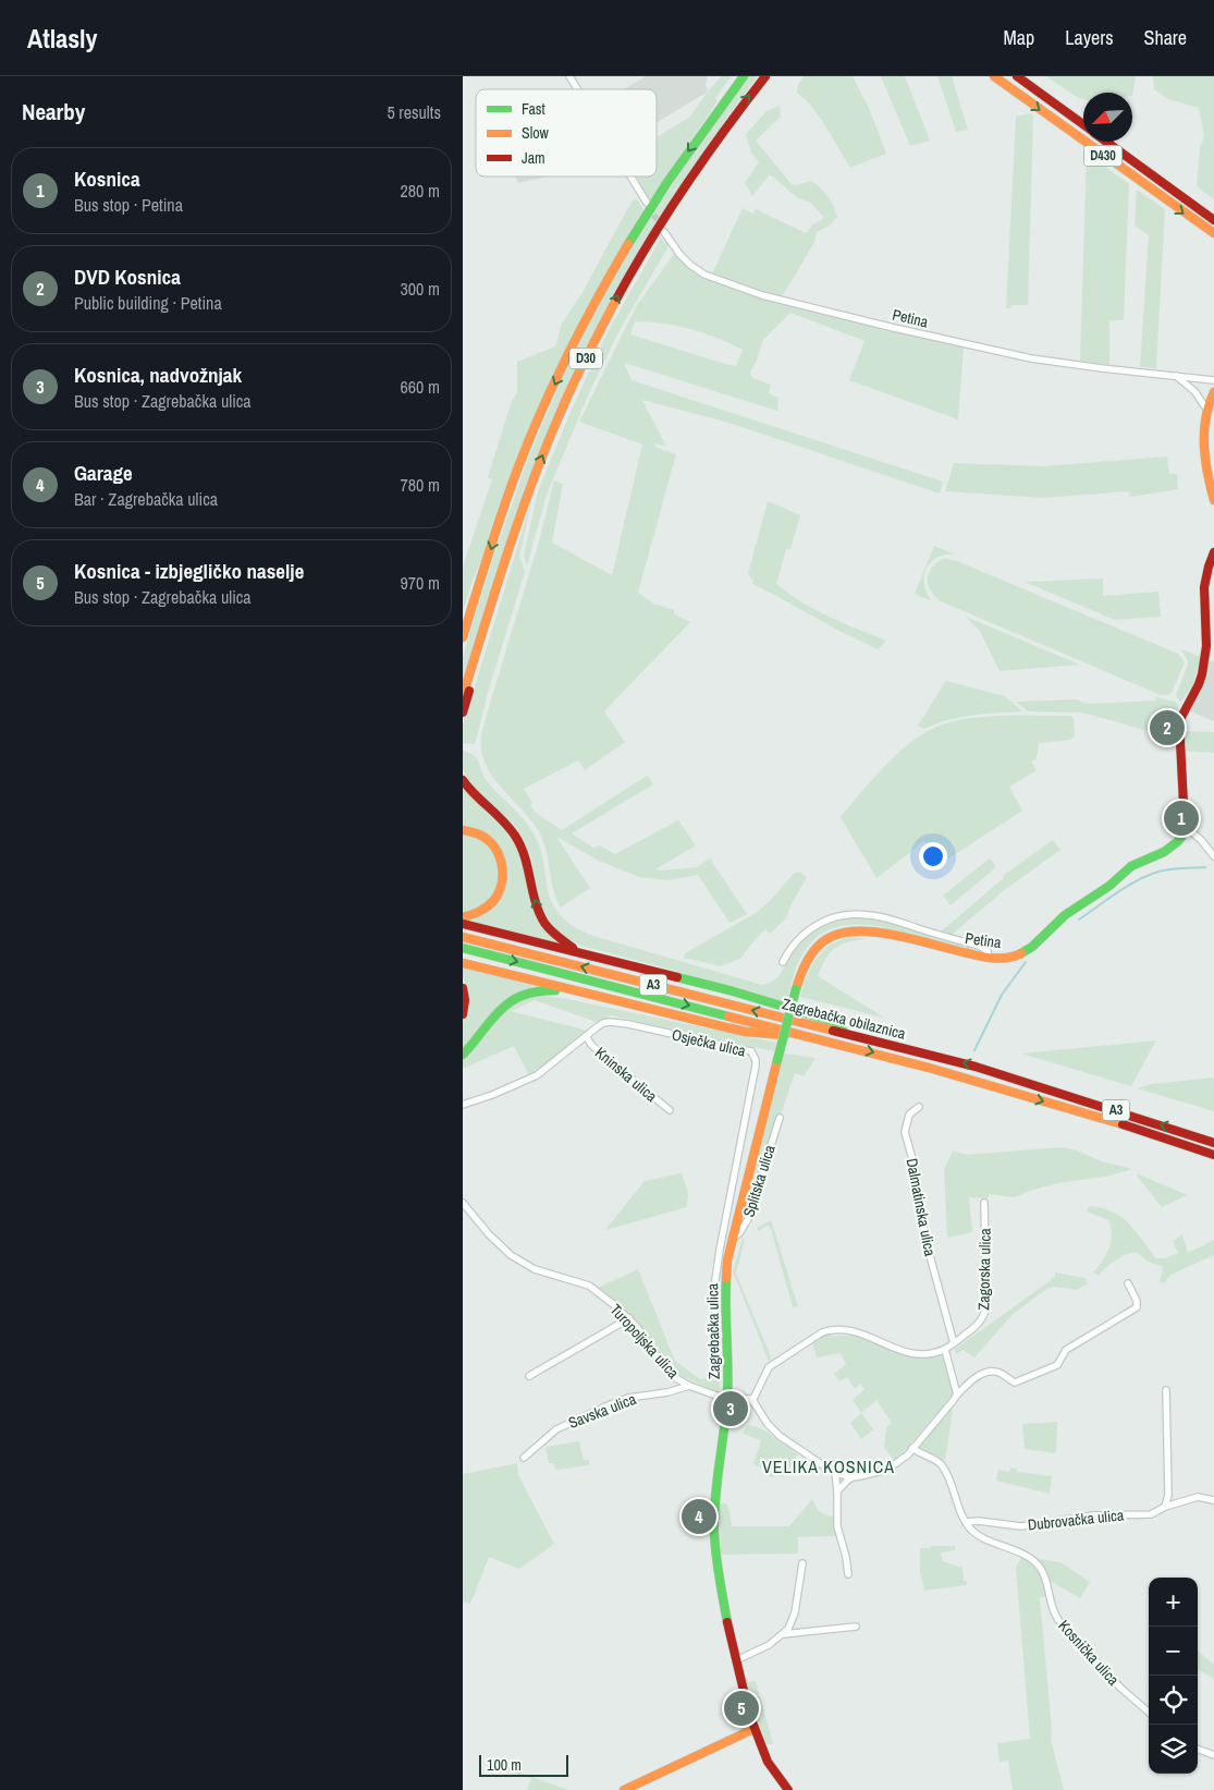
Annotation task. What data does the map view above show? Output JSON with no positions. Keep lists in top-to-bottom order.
{
  "streets": {
    "main road": [
      "D430",
      "Petina",
      "D30",
      "A3",
      "Zagrebačka obilaznica",
      "Zagrebačka ulica"
    ],
    "street": [
      "Osječka ulica",
      "Kninska ulica",
      "Splitska ulica",
      "Dalmatinska ulica",
      "Zagorska ulica",
      "Turopoljska ulica",
      "Savska ulica",
      "Dubrovačka ulica",
      "Kosnička ulica"
    ]
  },
  "crossings": [
    ["Petina", "Zagrebačka ulica"],
    ["Osječka ulica", "Kninska ulica"],
    ["Osječka ulica", "Zagrebačka ulica"],
    ["Splitska ulica", "Zagrebačka ulica"],
    ["Dalmatinska ulica", "Zagorska ulica"],
    ["Zagorska ulica", "Turopoljska ulica"],
    ["Zagorska ulica", "Kosnička ulica"],
    ["Zagrebačka ulica", "Turopoljska ulica"],
    ["Turopoljska ulica", "Savska ulica"],
    ["Turopoljska ulica", "Kosnička ulica"],
    ["Dubrovačka ulica", "Kosnička ulica"]
  ],
  "districts": ["VELIKA KOSNICA"],
  "legend": ["Fast", "Slow", "Jam"],
  "scale_bar": "100 m",
  "north": "bottom left",
  "page": {
    "header": "Atlasly",
    "nav": ["Map", "Layers", "Share"],
    "heading": ["Nearby", "5 results"],
    "list": [
      {
        "mark": "1",
        "name": "Kosnica",
        "note": "Bus stop · Petina",
        "value": "280 m"
      },
      {
        "mark": "2",
        "name": "DVD Kosnica",
        "note": "Public building · Petina",
        "value": "300 m"
      },
      {
        "mark": "3",
        "name": "Kosnica, nadvožnjak",
        "note": "Bus stop · Zagrebačka ulica",
        "value": "660 m"
      },
      {
        "mark": "4",
        "name": "Garage",
        "note": "Bar · Zagrebačka ulica",
        "value": "780 m"
      },
      {
        "mark": "5",
        "name": "Kosnica - izbjegličko naselje",
        "note": "Bus stop · Zagrebačka ulica",
        "value": "970 m"
      }
    ],
    "pins": [
      "2",
      "1",
      "3",
      "4",
      "5"
    ],
    "map_buttons": ["+", "−"],
    "scale": "100 m"
  }
}
